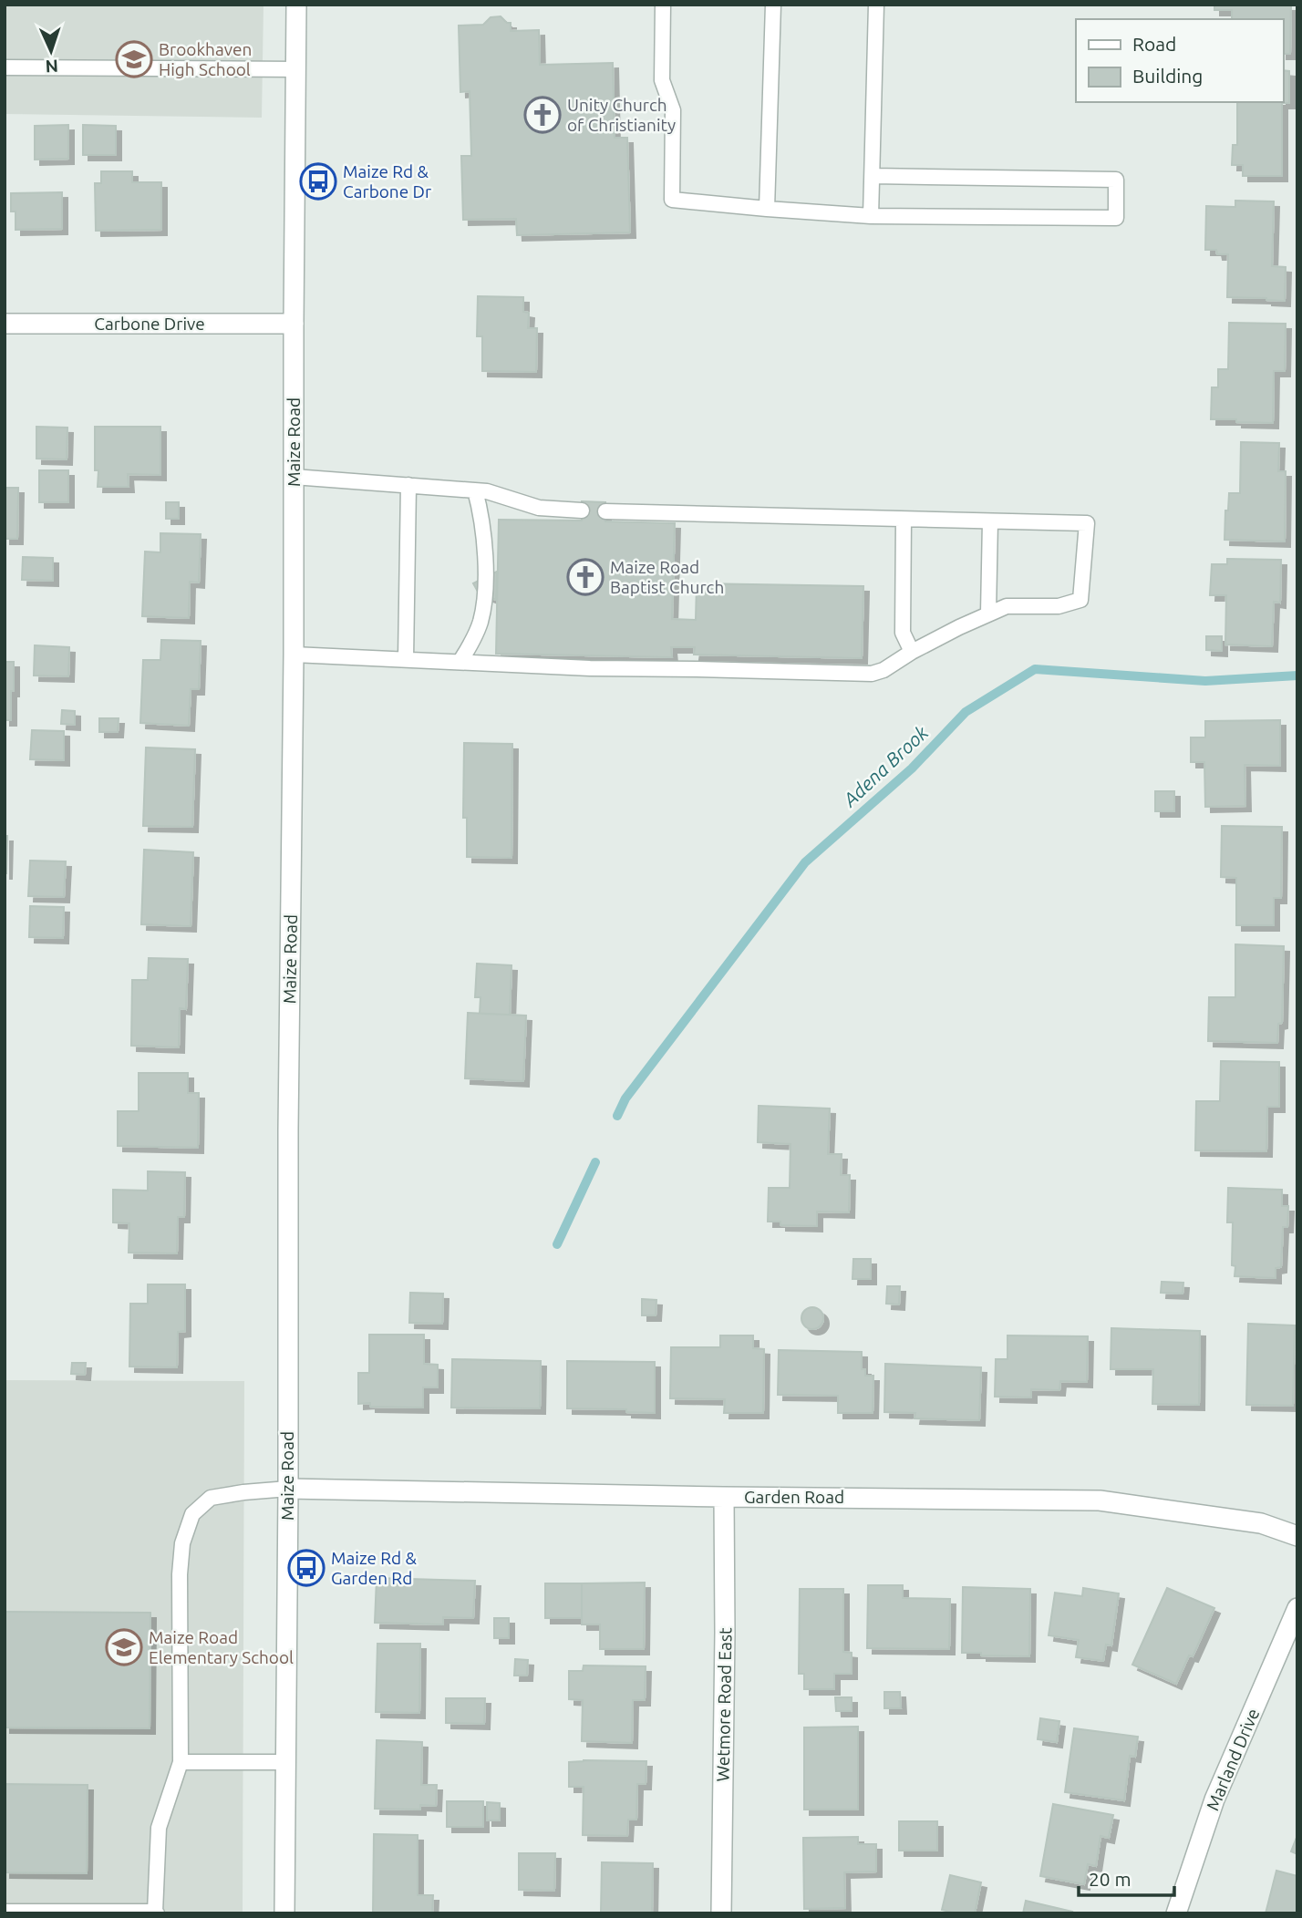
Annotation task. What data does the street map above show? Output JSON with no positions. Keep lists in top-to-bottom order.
{
  "streets": {
    "street": [
      "Carbone Drive",
      "Maize Road",
      "Garden Road",
      "Wetmore Road East",
      "Marland Drive"
    ]
  },
  "crossings": [
    ["Carbone Drive", "Maize Road"],
    ["Maize Road", "Garden Road"],
    ["Garden Road", "Wetmore Road East"]
  ],
  "water": ["Adena Brook"],
  "places": {
    "school or university": ["Brookhaven High School", "Maize Road Elementary School"],
    "church": ["Unity Church of Christianity", "Maize Road Baptist Church"],
    "bus stop": ["Maize Rd & Carbone Dr", "Maize Rd & Garden Rd"]
  },
  "legend": ["Road", "Building"],
  "scale_bar": "20 m",
  "north": "bottom"
}
